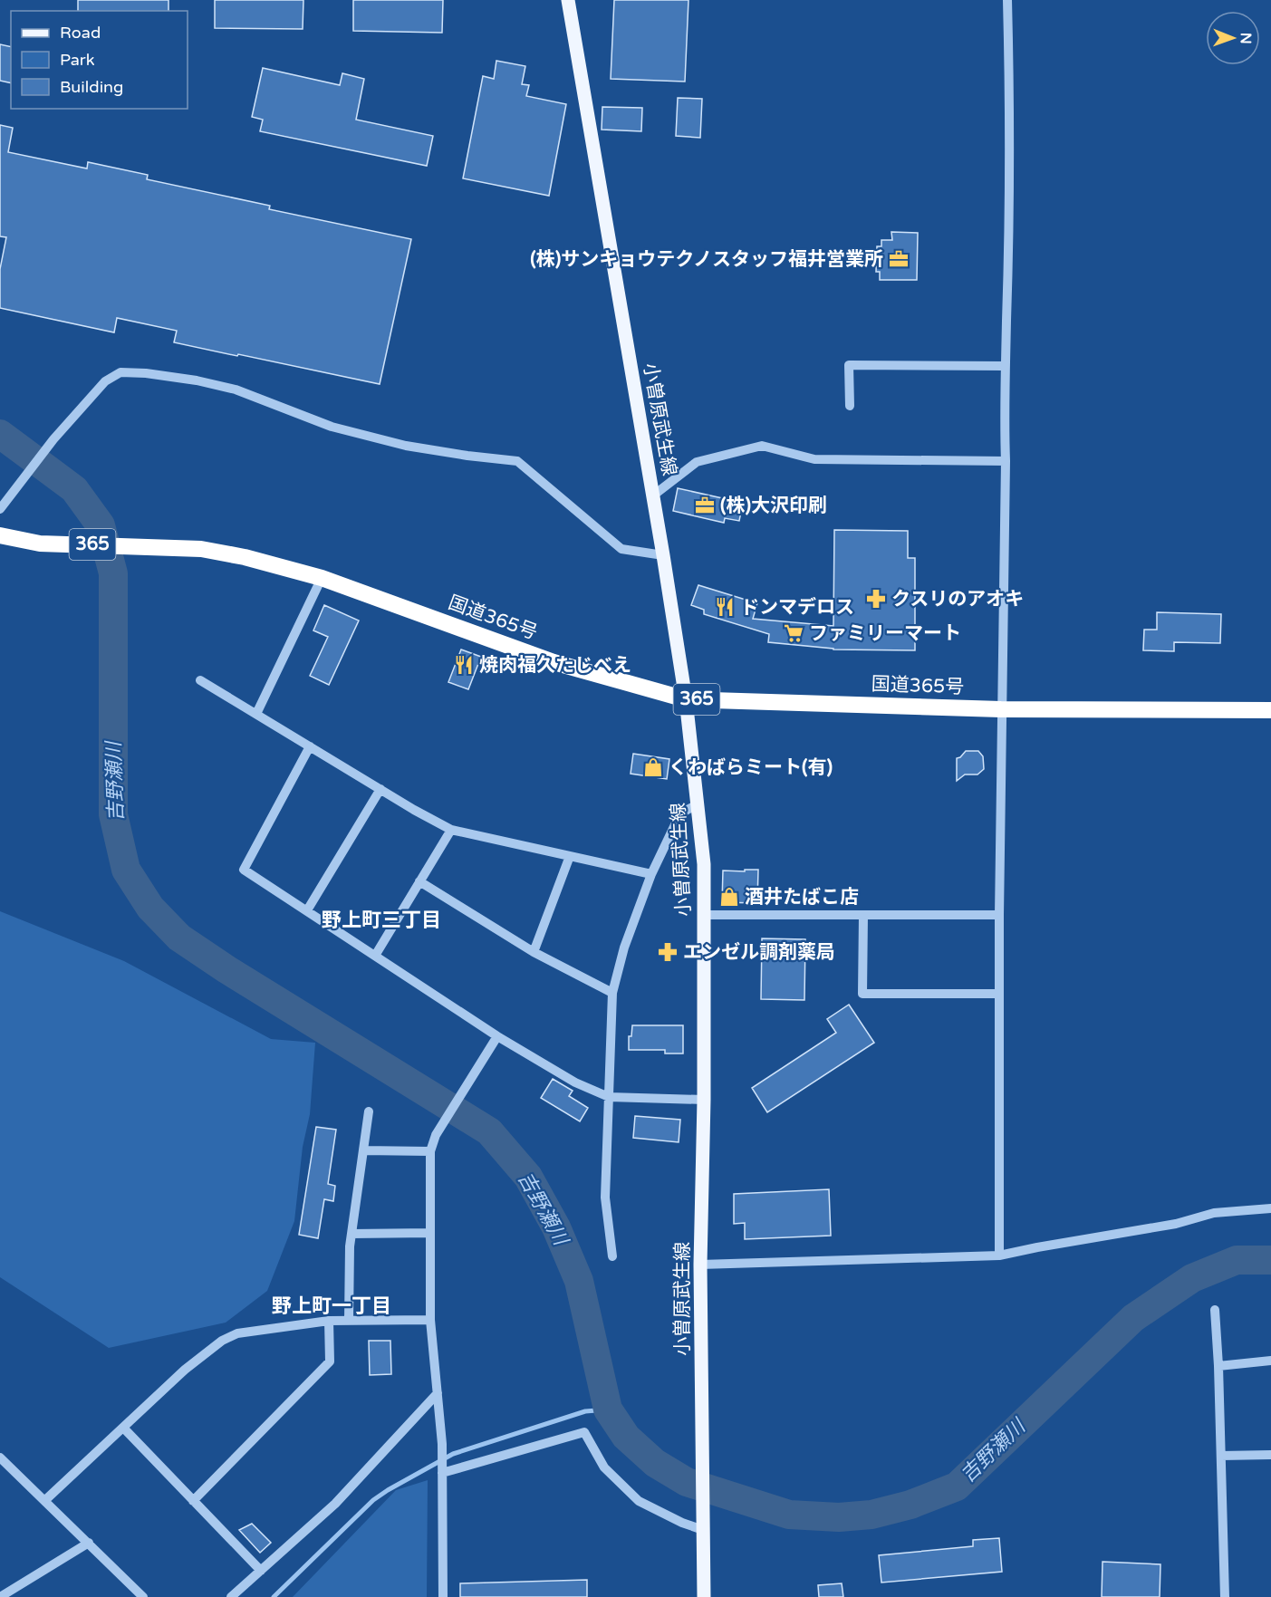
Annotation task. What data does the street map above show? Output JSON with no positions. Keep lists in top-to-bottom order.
{
  "streets": {
    "highway": ["365", "国道365号"],
    "main road": ["小曽原武生線"]
  },
  "crossings": [
    ["小曽原武生線", "国道365号"]
  ],
  "districts": ["野上町三丁目", "野上町一丁目"],
  "water": ["吉野瀬川"],
  "places": {
    "office": ["(株)サンキョウテクノスタッフ福井営業所", "(株)大沢印刷"],
    "pharmacy": ["クスリのアオキ", "エンゼル調剤薬局"],
    "restaurant": ["ドンマデロス", "焼肉福久たじべえ"],
    "supermarket": ["ファミリーマート"],
    "shop": ["くわばらミート(有)", "酒井たばこ店"]
  },
  "legend": ["Road", "Park", "Building"],
  "north": "right"
}
